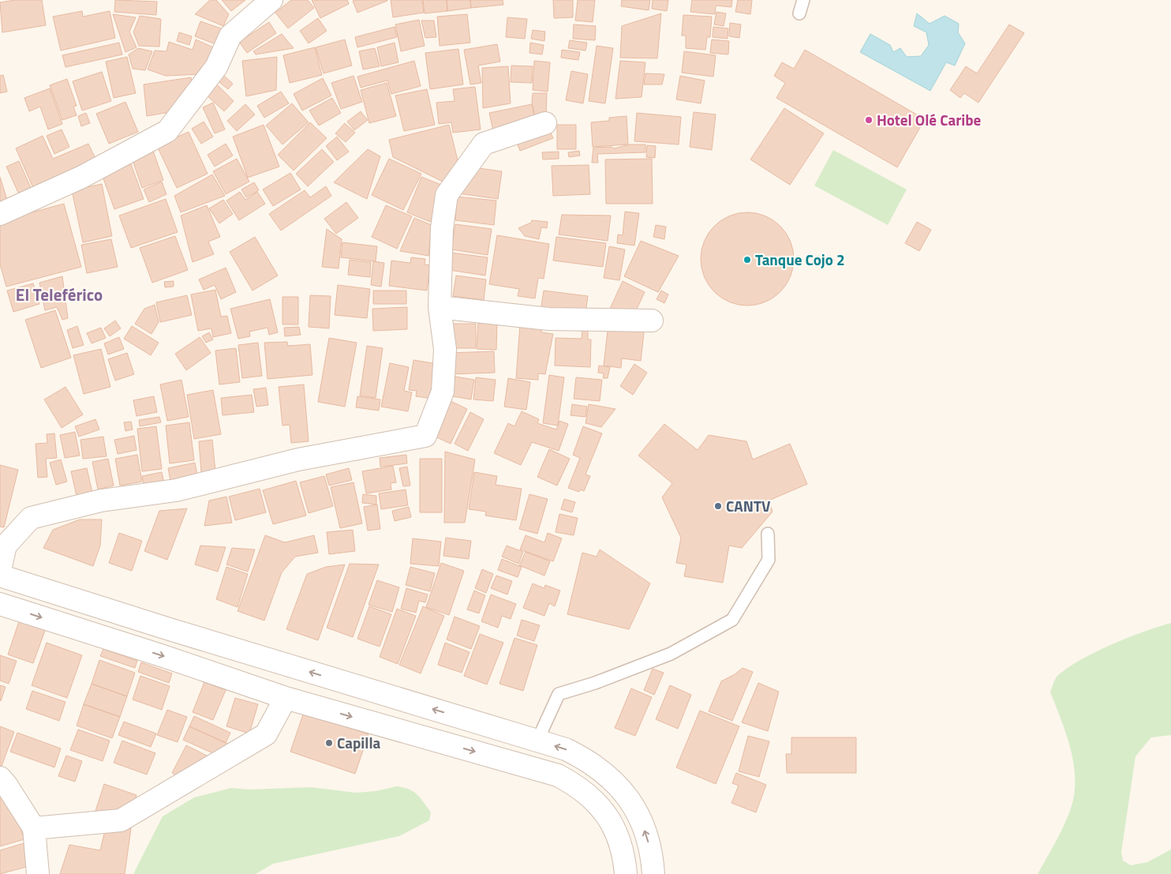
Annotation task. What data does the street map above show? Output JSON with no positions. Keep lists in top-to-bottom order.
{
  "districts": ["El Teleférico"],
  "places": [
    "Hotel Olé Caribe",
    "Tanque Cojo 2",
    "CANTV",
    "Capilla"
  ]
}
